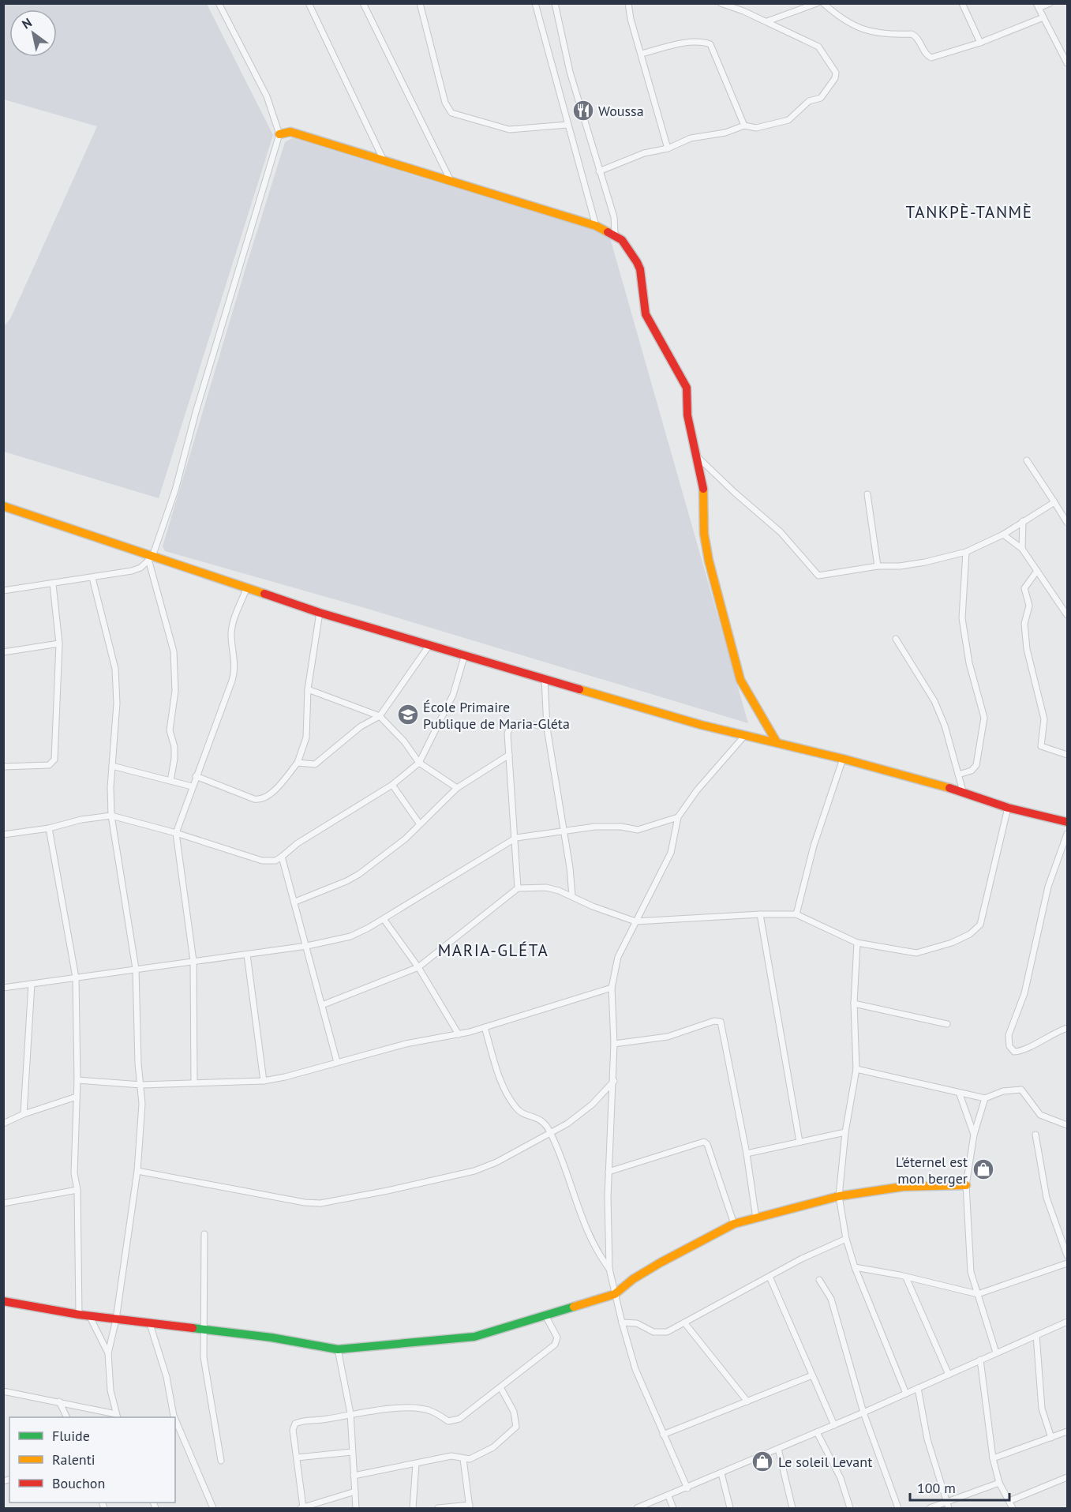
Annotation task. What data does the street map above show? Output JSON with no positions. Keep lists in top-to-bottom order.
{
  "districts": ["TANKPÈ-TANMÈ", "MARIA-GLÉTA"],
  "places": {
    "restaurant": ["Woussa"],
    "school or university": ["École Primaire Publique de Maria-Gléta"],
    "shop": ["L'éternel est mon berger", "Le soleil Levant"]
  },
  "legend": ["Fluide", "Ralenti", "Bouchon"],
  "scale_bar": "100 m",
  "north": "top left"
}
